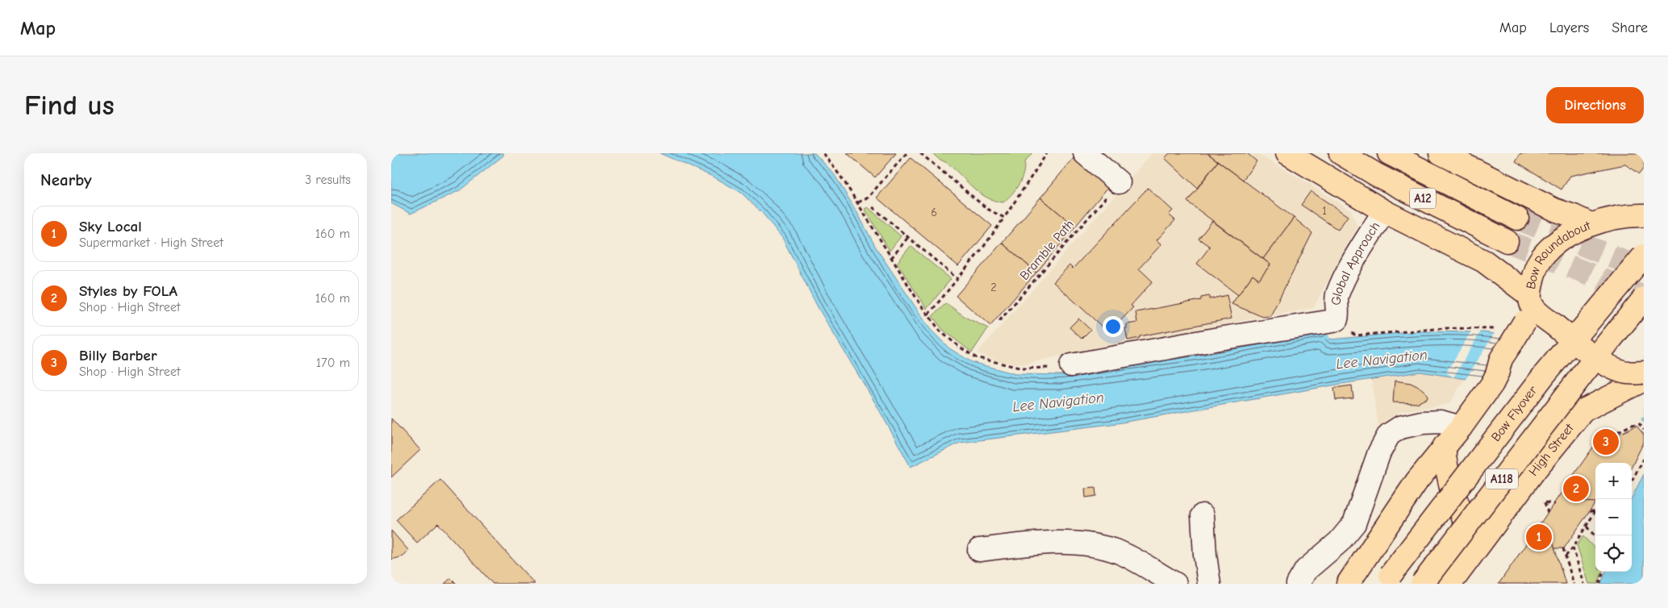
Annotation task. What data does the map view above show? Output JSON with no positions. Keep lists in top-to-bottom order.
{
  "streets": {
    "main road": [
      "A12",
      "Bow Roundabout",
      "Bow Flyover",
      "High Street",
      "A118"
    ],
    "street": ["Global Approach"],
    "path": ["Bramble Path"]
  },
  "crossings": [
    ["A12", "Bow Roundabout"],
    ["A12", "Global Approach"]
  ],
  "water": ["Lee Navigation"],
  "house_numbers": ["1", "6", "2"],
  "page": {
    "header": "Map",
    "nav": ["Map", "Layers", "Share"],
    "buttons": "Directions",
    "title": "Find us",
    "heading": ["Nearby", "3 results"],
    "list": [
      {
        "mark": "1",
        "name": "Sky Local",
        "note": "Supermarket · High Street",
        "value": "160 m"
      },
      {
        "mark": "2",
        "name": "Styles by FOLA",
        "note": "Shop · High Street",
        "value": "160 m"
      },
      {
        "mark": "3",
        "name": "Billy Barber",
        "note": "Shop · High Street",
        "value": "170 m"
      }
    ],
    "pins": ["3", "2", "1"],
    "map_buttons": ["+", "−"]
  }
}
